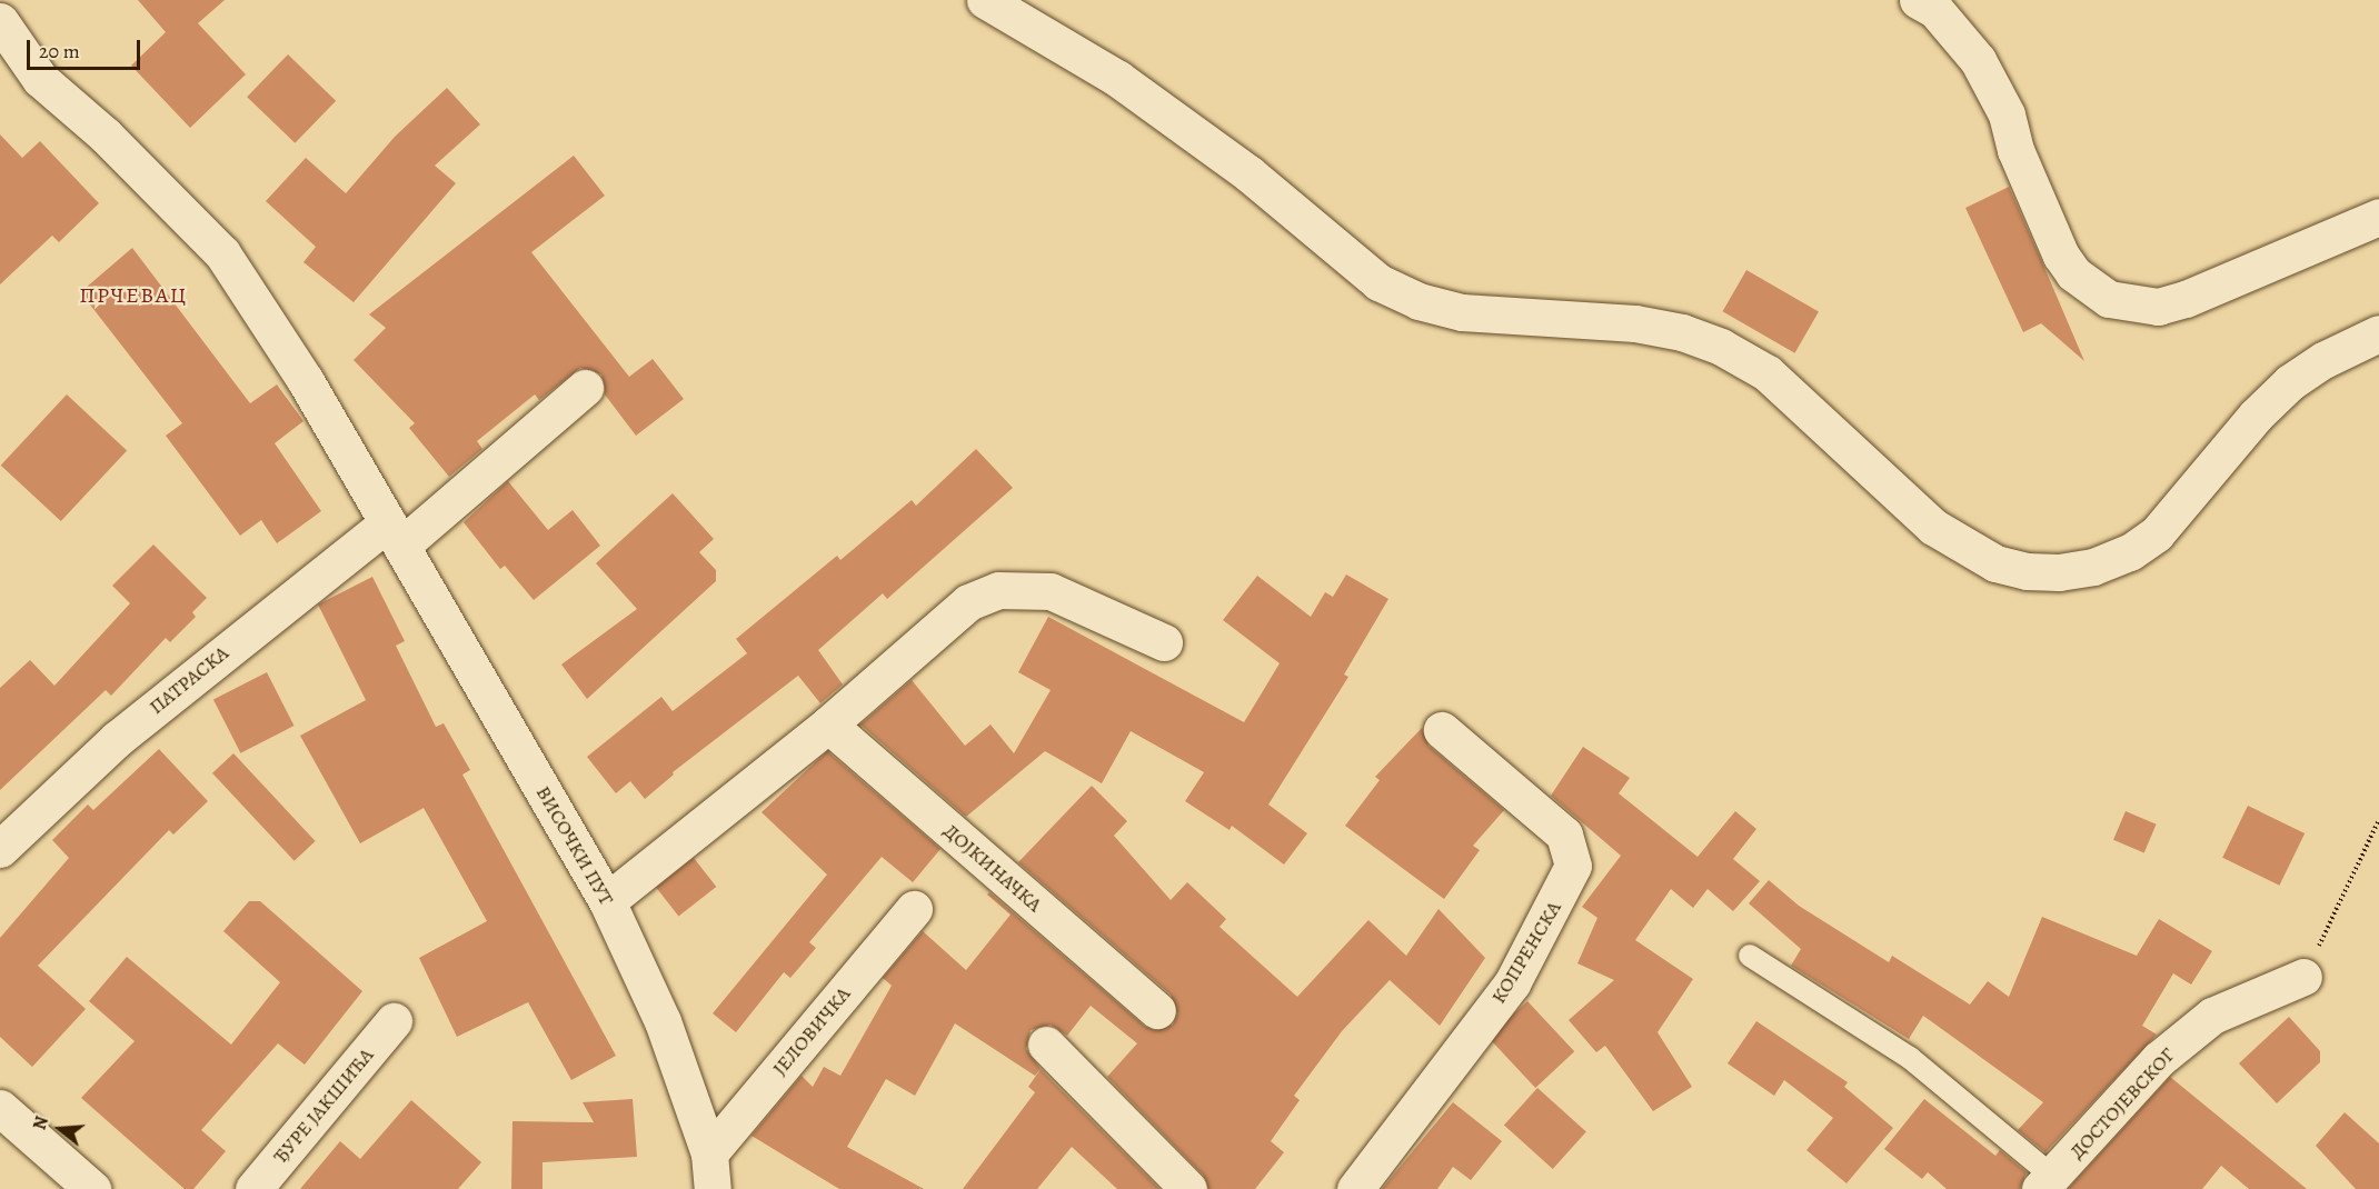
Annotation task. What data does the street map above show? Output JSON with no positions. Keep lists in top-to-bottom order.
{
  "streets": {
    "main road": [
      "ПАТРАСКА",
      "ВИСОЧКИ ПУТ",
      "ДОЈКИНАЧКА",
      "КОПРЕНСКА",
      "ЈЕЛОВИЧКА",
      "ДОСТОЈЕВСКОГ",
      "ЂУРЕ ЈАКШИЋА"
    ]
  },
  "crossings": [
    ["ПАТРАСКА", "ВИСОЧКИ ПУТ"],
    ["ВИСОЧКИ ПУТ", "ЈЕЛОВИЧКА"]
  ],
  "districts": ["ПРЧЕВАЦ"],
  "scale_bar": "20 m",
  "north": "left"
}
